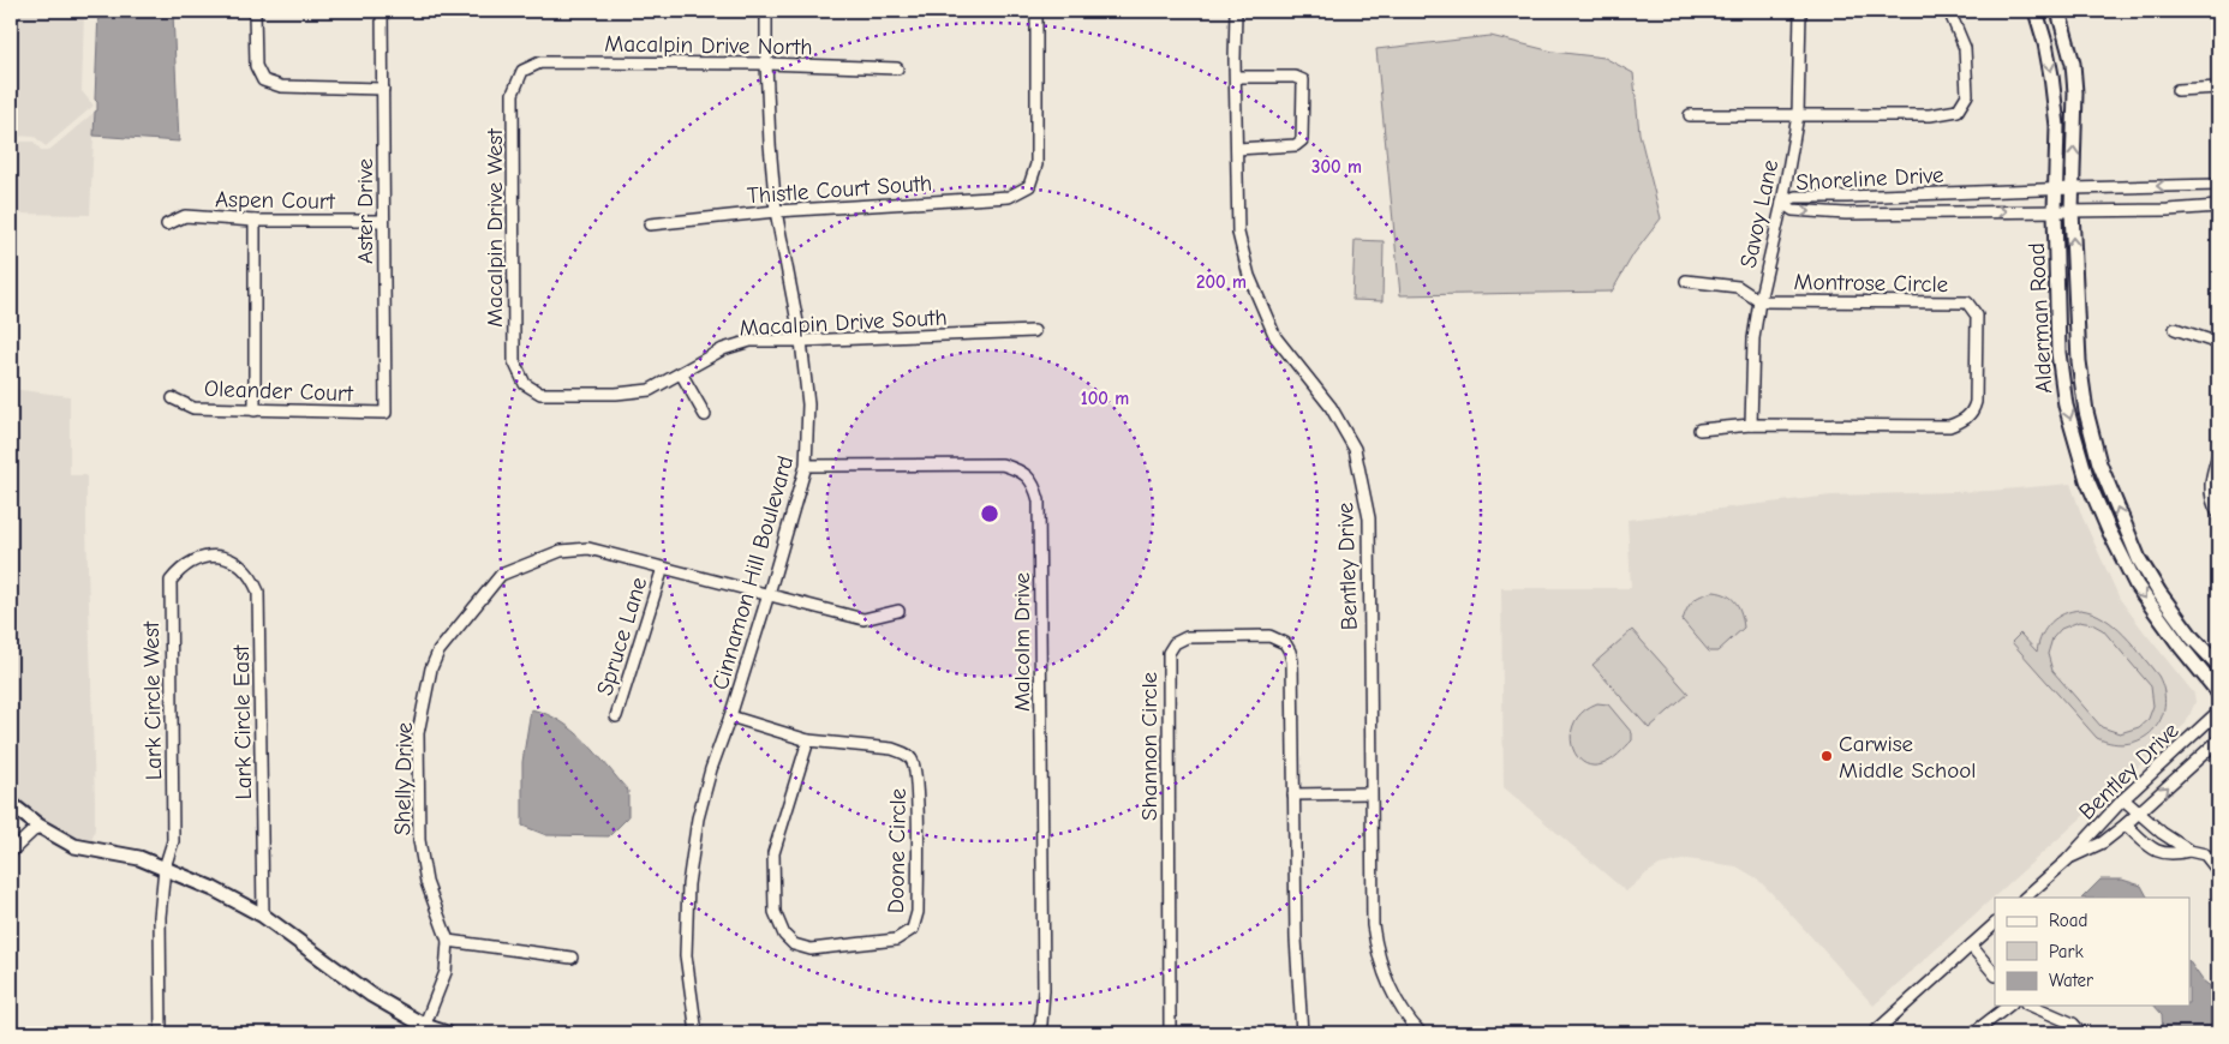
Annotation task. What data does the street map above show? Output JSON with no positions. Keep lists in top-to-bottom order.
{
  "streets": {
    "street": [
      "Macalpin Drive North",
      "Shoreline Drive",
      "Thistle Court South",
      "Aspen Court",
      "Aster Drive",
      "Savoy Lane",
      "Macalpin Drive West",
      "Montrose Circle",
      "Alderman Road",
      "Macalpin Drive South",
      "Oleander Court",
      "Bentley Drive",
      "Cinnamon Hill Boulevard",
      "Spruce Lane",
      "Malcolm Drive",
      "Lark Circle West",
      "Lark Circle East",
      "Shannon Circle",
      "Shelly Drive",
      "Doone Circle"
    ]
  },
  "crossings": [
    ["Macalpin Drive North", "Macalpin Drive West"],
    ["Macalpin Drive North", "Cinnamon Hill Boulevard"],
    ["Shoreline Drive", "Savoy Lane"],
    ["Shoreline Drive", "Alderman Road"],
    ["Thistle Court South", "Cinnamon Hill Boulevard"],
    ["Aspen Court", "Aster Drive"],
    ["Aster Drive", "Oleander Court"],
    ["Savoy Lane", "Montrose Circle"],
    ["Macalpin Drive West", "Macalpin Drive South"],
    ["Macalpin Drive South", "Cinnamon Hill Boulevard"],
    ["Cinnamon Hill Boulevard", "Malcolm Drive"],
    ["Cinnamon Hill Boulevard", "Shelly Drive"],
    ["Cinnamon Hill Boulevard", "Doone Circle"],
    ["Spruce Lane", "Shelly Drive"],
    ["Lark Circle West", "Lark Circle East"]
  ],
  "places": ["Carwise Middle School"],
  "legend": ["Road", "Park", "Water"],
  "rings": ["300 m", "200 m", "100 m"]
}
